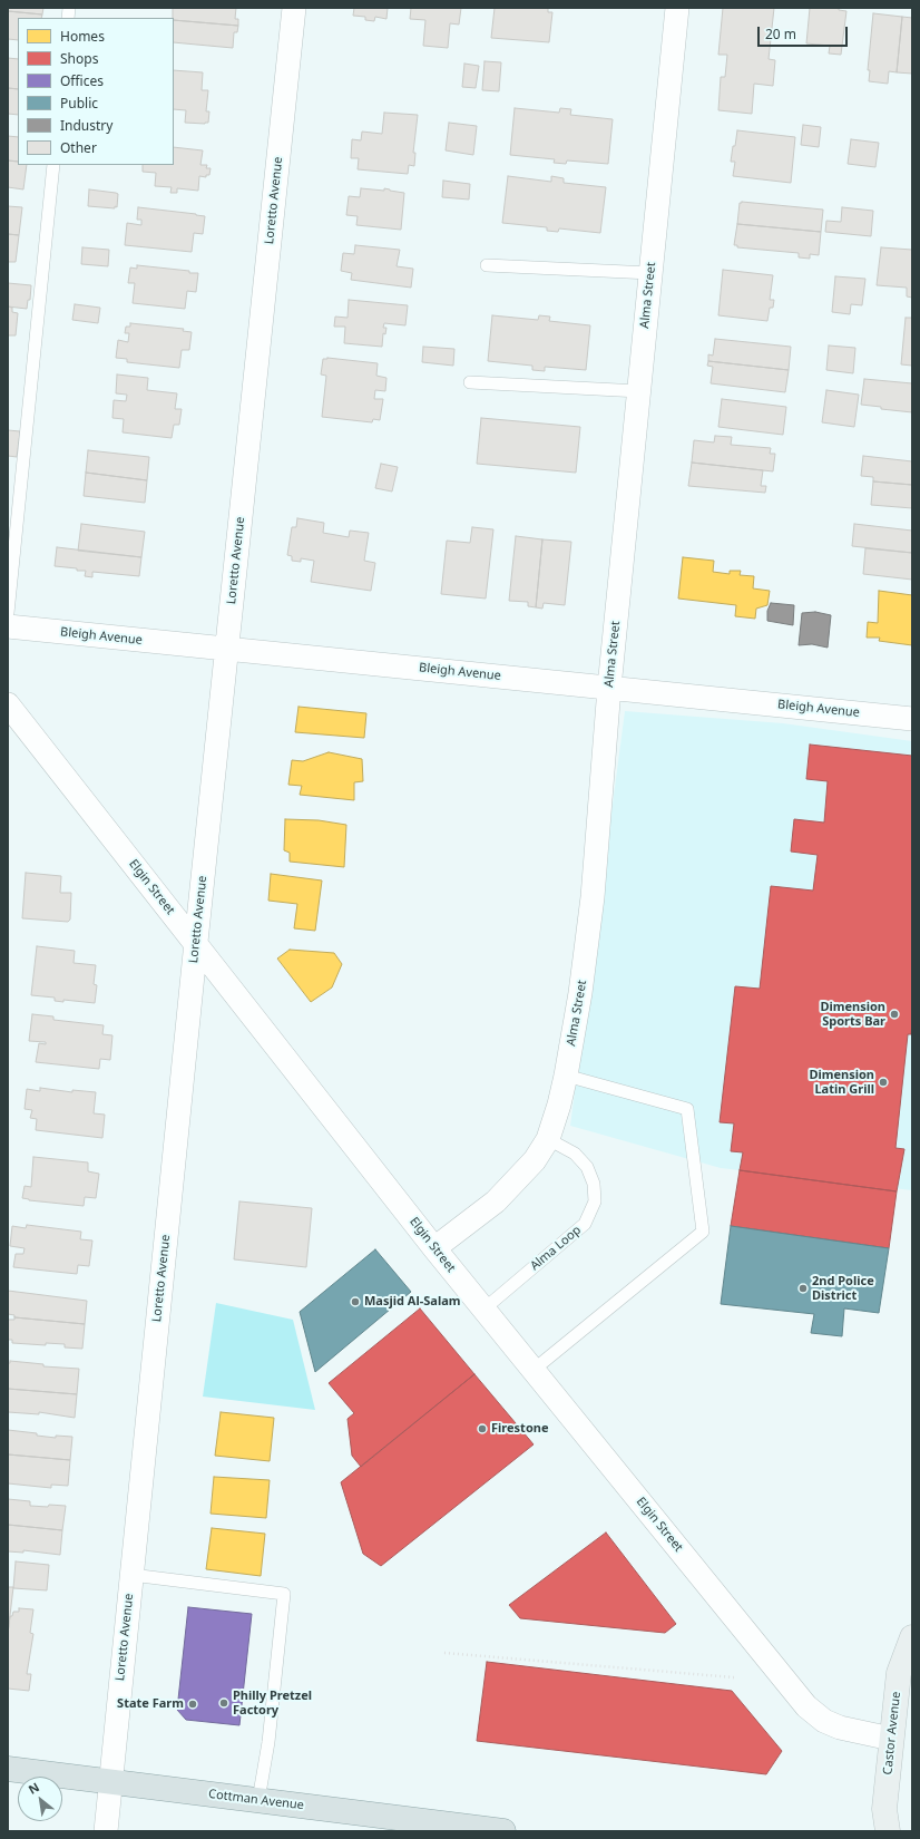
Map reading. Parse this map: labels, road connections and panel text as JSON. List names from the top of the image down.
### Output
{
  "streets": {
    "main road": ["Castor Avenue", "Cottman Avenue"],
    "street": [
      "Loretto Avenue",
      "Alma Street",
      "Bleigh Avenue",
      "Elgin Street"
    ],
    "lane": ["Alma Loop"]
  },
  "crossings": [
    ["Loretto Avenue", "Bleigh Avenue"],
    ["Loretto Avenue", "Elgin Street"],
    ["Loretto Avenue", "Cottman Avenue"],
    ["Alma Street", "Bleigh Avenue"],
    ["Alma Street", "Elgin Street"],
    ["Alma Street", "Alma Loop"],
    ["Elgin Street", "Alma Loop"],
    ["Elgin Street", "Castor Avenue"]
  ],
  "places": [
    "Dimension Sports Bar",
    "Dimension Latin Grill",
    "2nd Police District",
    "Masjid Al-Salam",
    "Firestone",
    "Philly Pretzel Factory",
    "State Farm"
  ],
  "legend": [
    "Homes",
    "Shops",
    "Offices",
    "Public",
    "Industry",
    "Other"
  ],
  "scale_bar": "20 m",
  "north": "top left"
}
